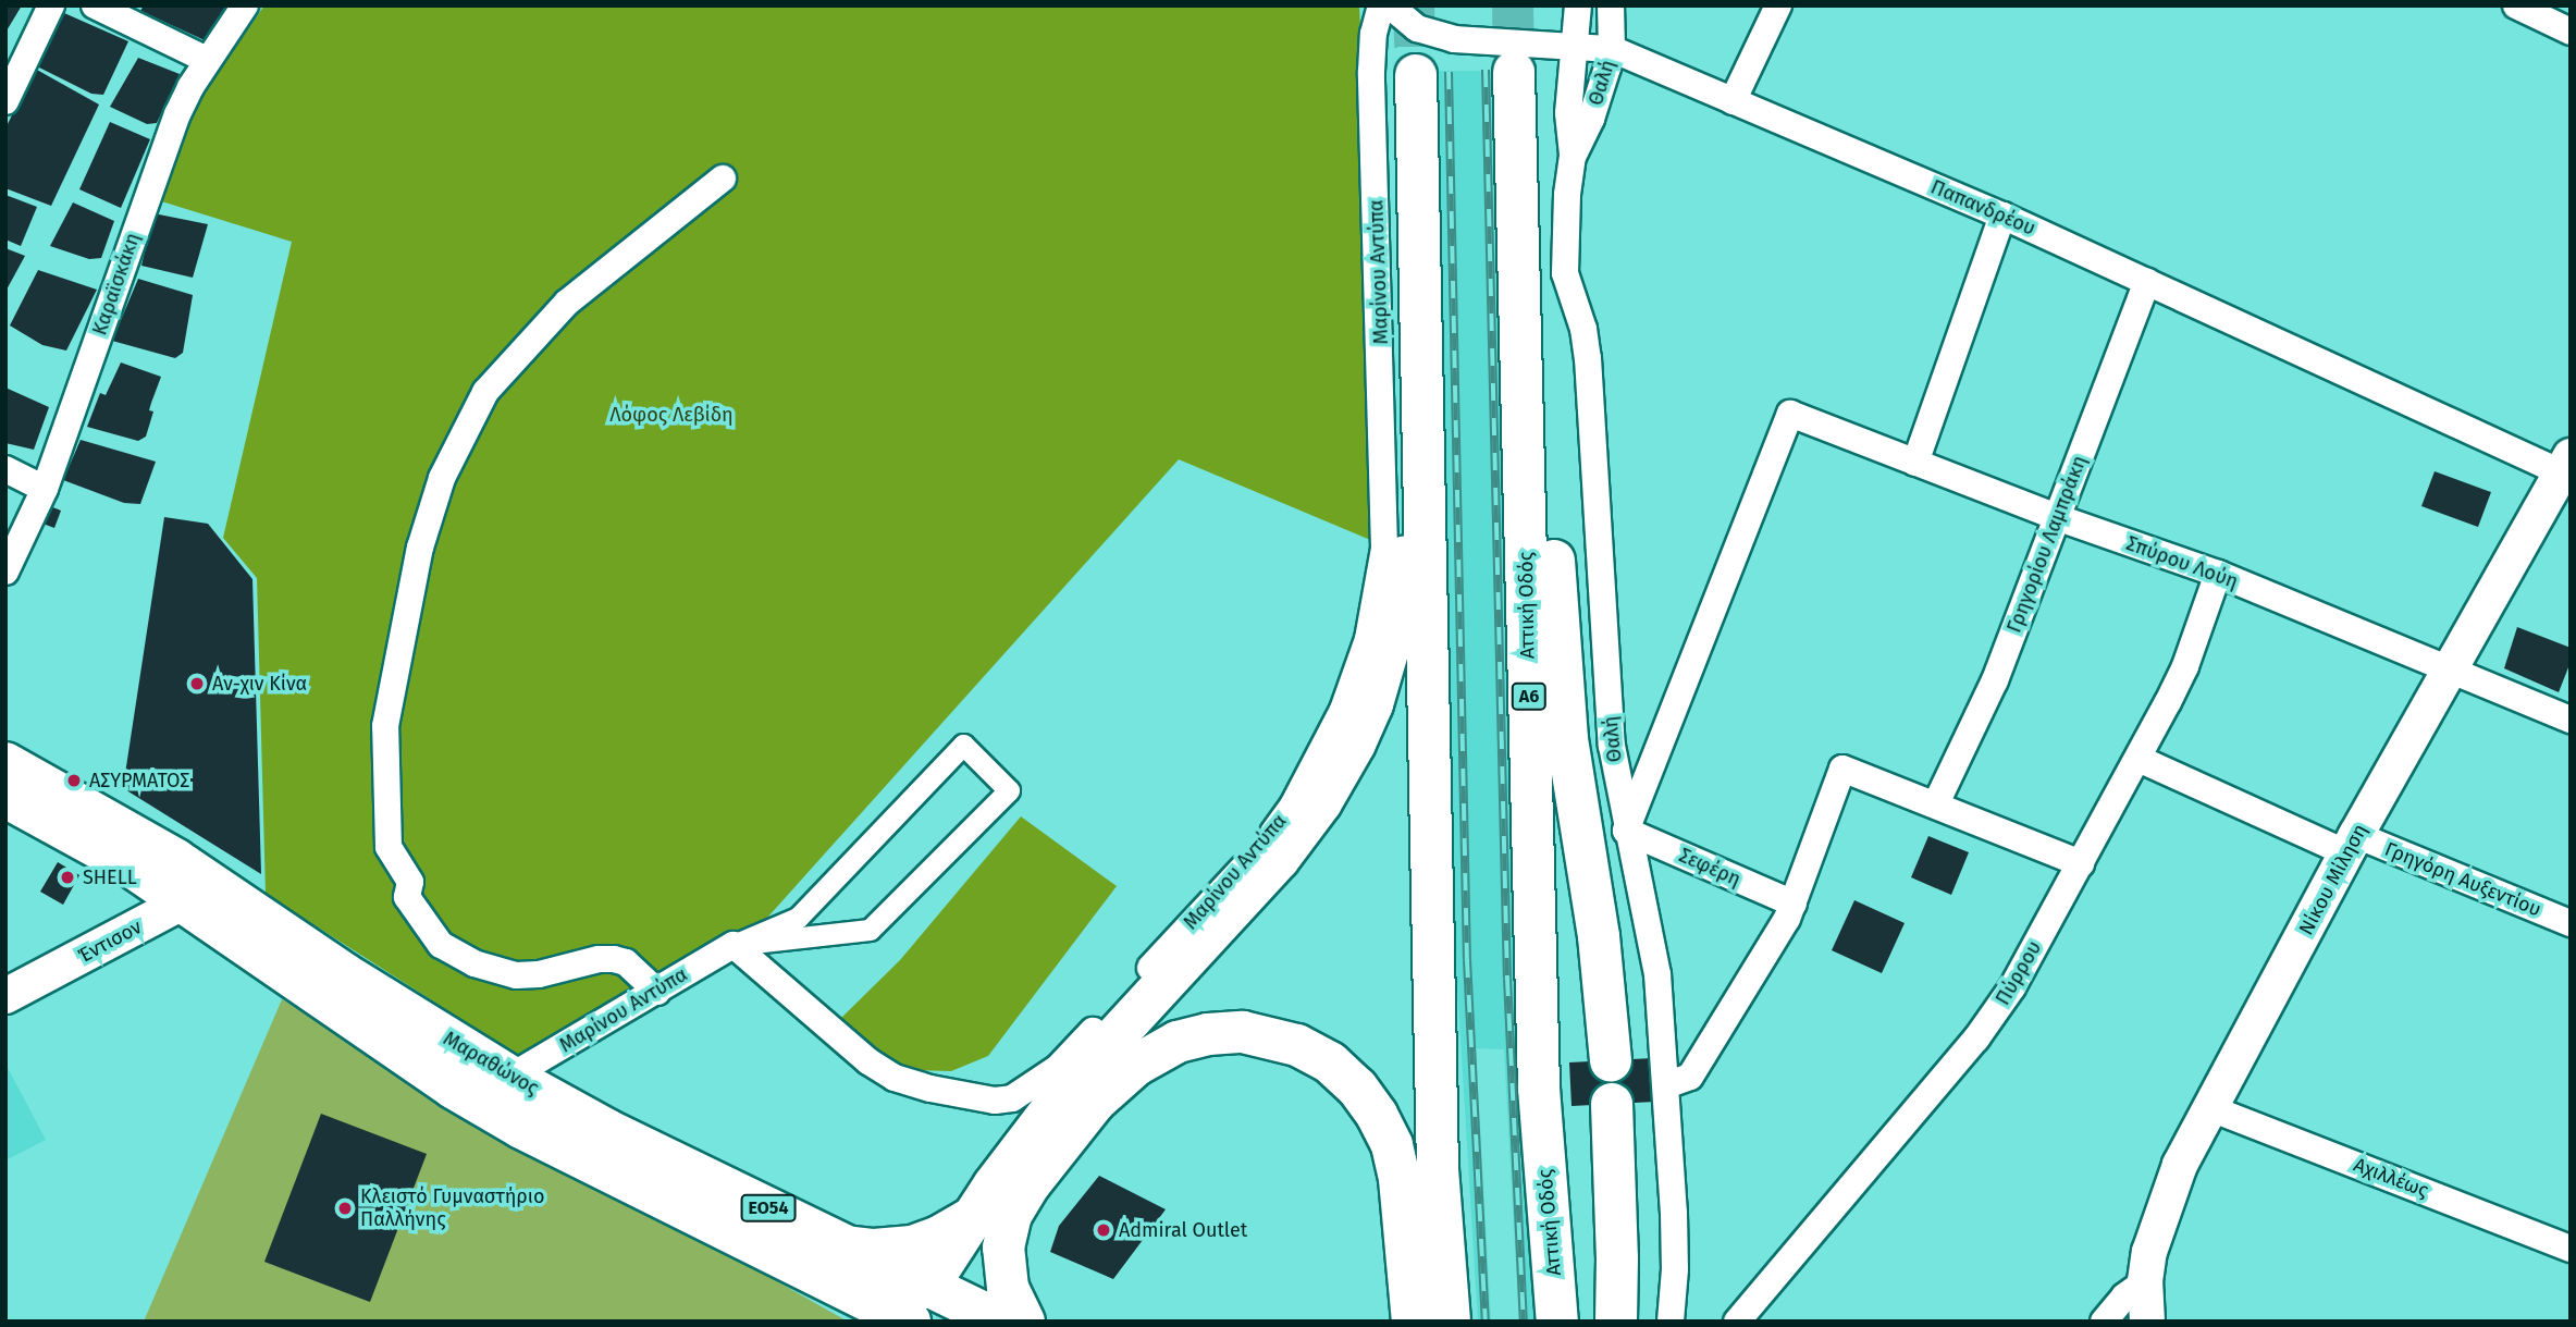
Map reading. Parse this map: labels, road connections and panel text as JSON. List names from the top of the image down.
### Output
{
  "streets": {
    "main road": [
      "Αττική Οδός",
      "Α6",
      "Μαραθώνος",
      "ΕΟ54"
    ],
    "street": [
      "Θαλή",
      "Παπανδρέου",
      "Μαρίνου Αντύπα",
      "Καραϊσκάκη",
      "Γρηγορίου Λαμπράκη",
      "Σπύρου Λούη",
      "Σεφέρη",
      "Νίκου Μίληση",
      "Γρηγόρη Αυξεντίου",
      "Έντισον",
      "Πύρρου",
      "Αχιλλέως"
    ]
  },
  "crossings": [
    ["Θαλή", "Παπανδρέου"],
    ["Θαλή", "Σπύρου Λούη"],
    ["Θαλή", "Σεφέρη"],
    ["Παπανδρέου", "Γρηγορίου Λαμπράκη"],
    ["Παπανδρέου", "Νίκου Μίληση"],
    ["Μαρίνου Αντύπα", "Μαραθώνος"],
    ["Γρηγορίου Λαμπράκη", "Σπύρου Λούη"],
    ["Σπύρου Λούη", "Σεφέρη"],
    ["Σπύρου Λούη", "Νίκου Μίληση"],
    ["Σπύρου Λούη", "Πύρρου"],
    ["Νίκου Μίληση", "Γρηγόρη Αυξεντίου"],
    ["Νίκου Μίληση", "Αχιλλέως"],
    ["Γρηγόρη Αυξεντίου", "Πύρρου"],
    ["Έντισον", "Μαραθώνος"]
  ],
  "parks": ["Λόφος Λεβίδη"],
  "places": [
    "Αν-χιν Κίνα",
    "ΑΣΥΡΜΑΤΟΣ",
    "SHELL",
    "Κλειστό Γυμναστήριο Παλλήνης",
    "Admiral Outlet"
  ]
}
